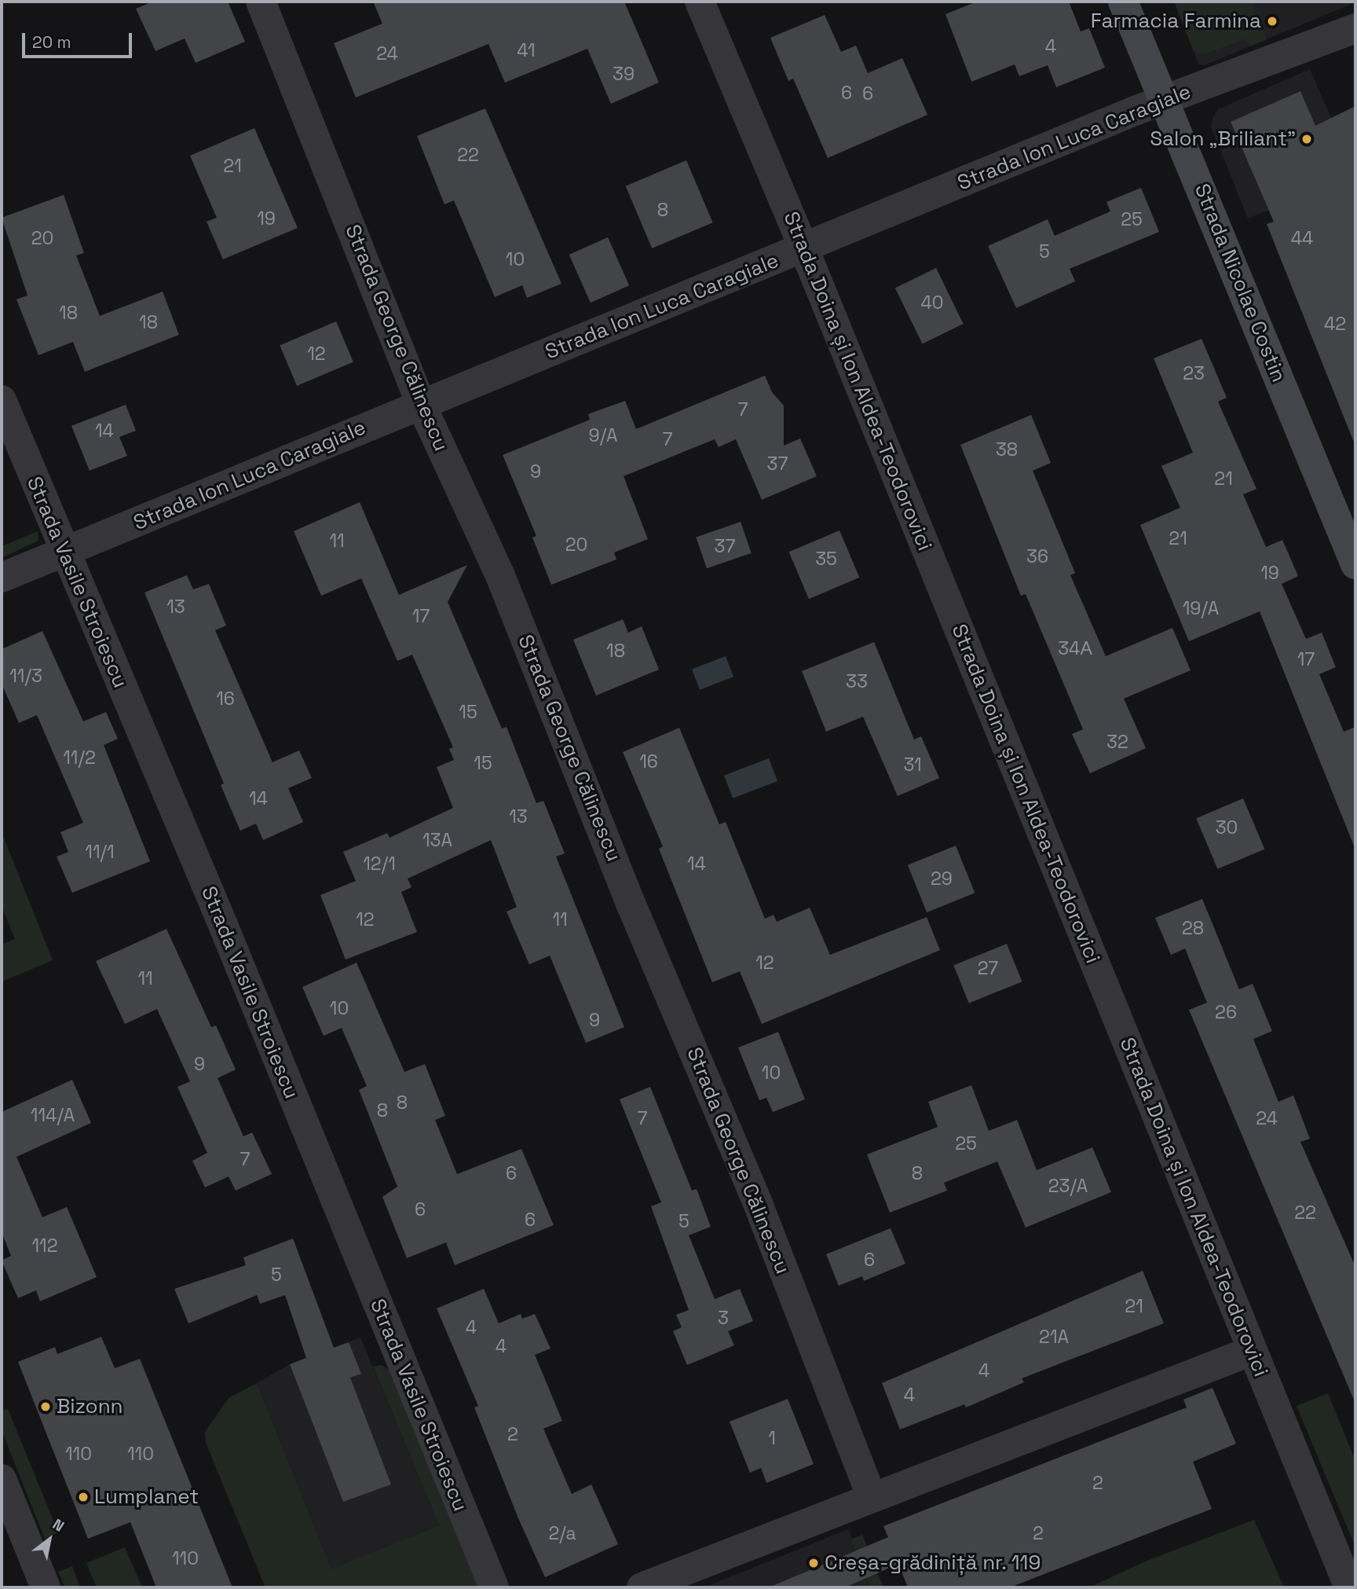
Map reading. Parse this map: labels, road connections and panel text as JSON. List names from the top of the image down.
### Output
{
  "streets": {
    "main road": ["Strada Nicolae Costin"],
    "street": [
      "Strada Ion Luca Caragiale",
      "Strada George Călinescu",
      "Strada Doina și Ion Aldea-Teodorovici",
      "Strada Vasile Stroiescu"
    ]
  },
  "crossings": [
    ["Strada Ion Luca Caragiale", "Strada Nicolae Costin"],
    ["Strada Ion Luca Caragiale", "Strada George Călinescu"],
    ["Strada Ion Luca Caragiale", "Strada Doina și Ion Aldea-Teodorovici"],
    ["Strada Ion Luca Caragiale", "Strada Vasile Stroiescu"]
  ],
  "places": [
    "Farmacia Farmina",
    "Salon „Briliant”",
    "Bizonn",
    "Lumplanet",
    "Creșa-grădiniță nr. 119"
  ],
  "house_numbers": [
    "4",
    "41",
    "24",
    "39",
    "6",
    "6",
    "22",
    "21",
    "8",
    "19",
    "25",
    "20",
    "44",
    "5",
    "10",
    "40",
    "18",
    "18",
    "42",
    "12",
    "23",
    "7",
    "14",
    "9/A",
    "7",
    "38",
    "37",
    "9",
    "21",
    "21",
    "11",
    "20",
    "37",
    "36",
    "35",
    "19",
    "13",
    "19/A",
    "17",
    "34А",
    "18",
    "17",
    "11/3",
    "33",
    "16",
    "15",
    "32",
    "11/2",
    "16",
    "15",
    "31",
    "14",
    "13",
    "30",
    "13A",
    "11/1",
    "12/1",
    "14",
    "29",
    "12",
    "11",
    "28",
    "12",
    "27",
    "11",
    "10",
    "26",
    "9",
    "9",
    "10",
    "8",
    "8",
    "114/A",
    "7",
    "24",
    "25",
    "7",
    "6",
    "8",
    "23/A",
    "6",
    "22",
    "6",
    "5",
    "112",
    "6",
    "5",
    "21",
    "3",
    "4",
    "21A",
    "4",
    "4",
    "4",
    "2",
    "1",
    "110",
    "110",
    "2",
    "2/a",
    "2",
    "110"
  ],
  "scale_bar": "20 m",
  "north": "top right"
}
